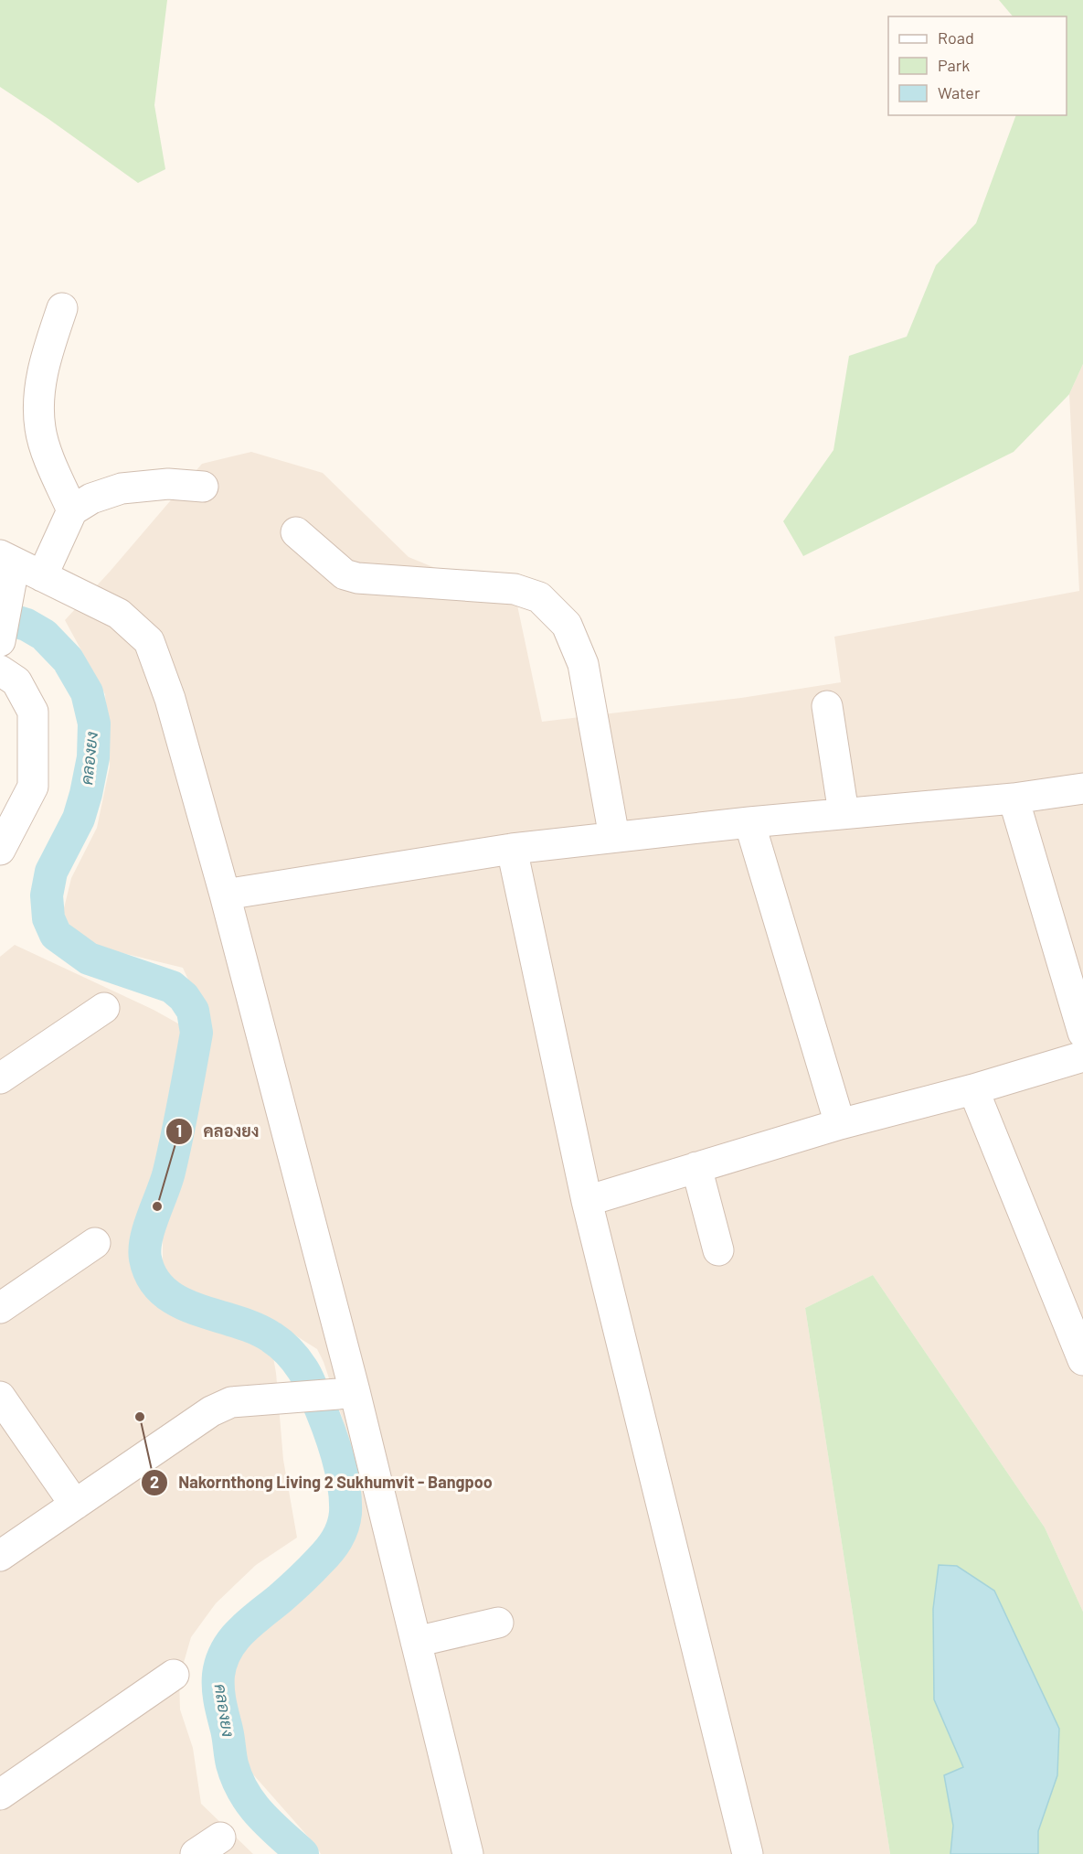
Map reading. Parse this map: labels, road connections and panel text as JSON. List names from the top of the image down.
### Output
{
  "water": ["คลองยง"],
  "places": ["คลองยง", "Nakornthong Living 2 Sukhumvit - Bangpoo"],
  "legend": ["Road", "Park", "Water"]
}
